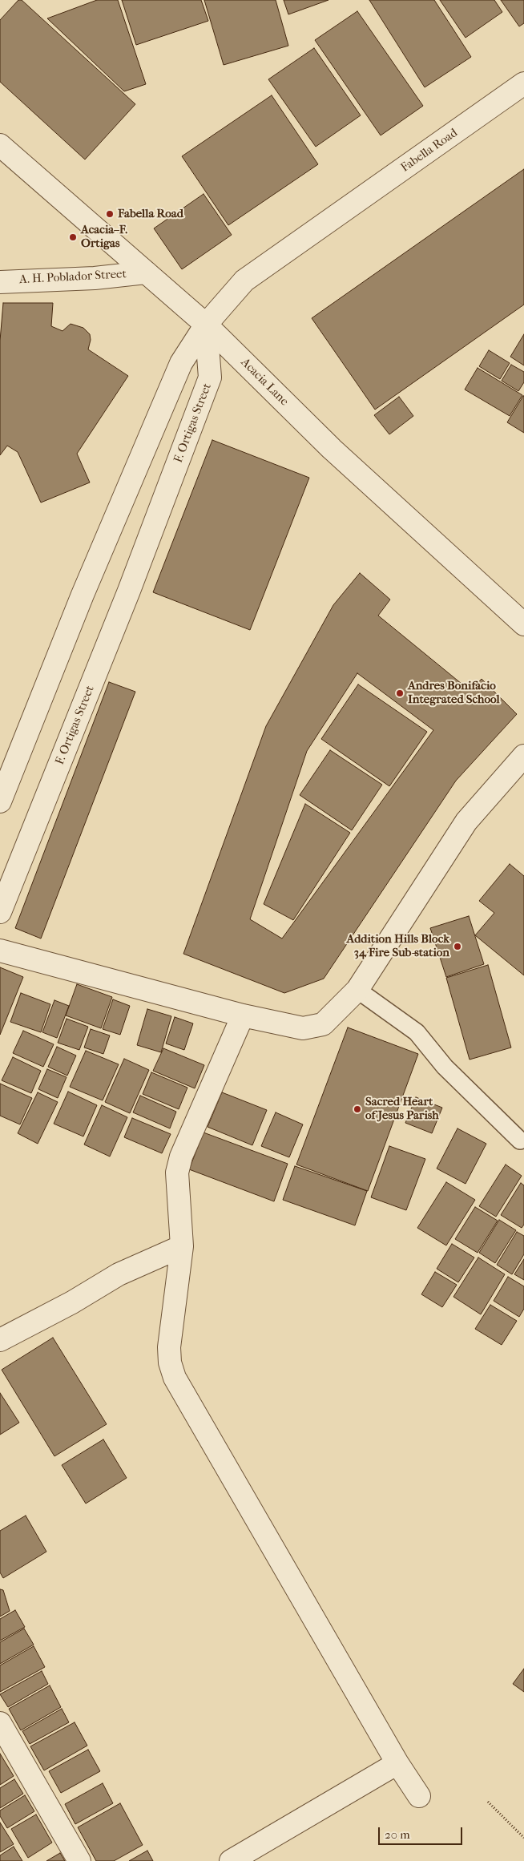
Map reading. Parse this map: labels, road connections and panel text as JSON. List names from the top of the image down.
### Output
{
  "streets": {
    "street": [
      "Fabella Road",
      "A. H. Poblador Street",
      "Acacia Lane",
      "F. Ortigas Street"
    ]
  },
  "crossings": [
    ["Fabella Road", "Acacia Lane"],
    ["Fabella Road", "F. Ortigas Street"],
    ["A. H. Poblador Street", "Acacia Lane"],
    ["Acacia Lane", "F. Ortigas Street"]
  ],
  "places": [
    "Fabella Road",
    "Acacia–F. Ortigas",
    "Andres Bonifacio Integrated School",
    "Addition Hills Block 34 Fire Sub-station",
    "Sacred Heart of Jesus Parish"
  ],
  "scale_bar": "20 m"
}
